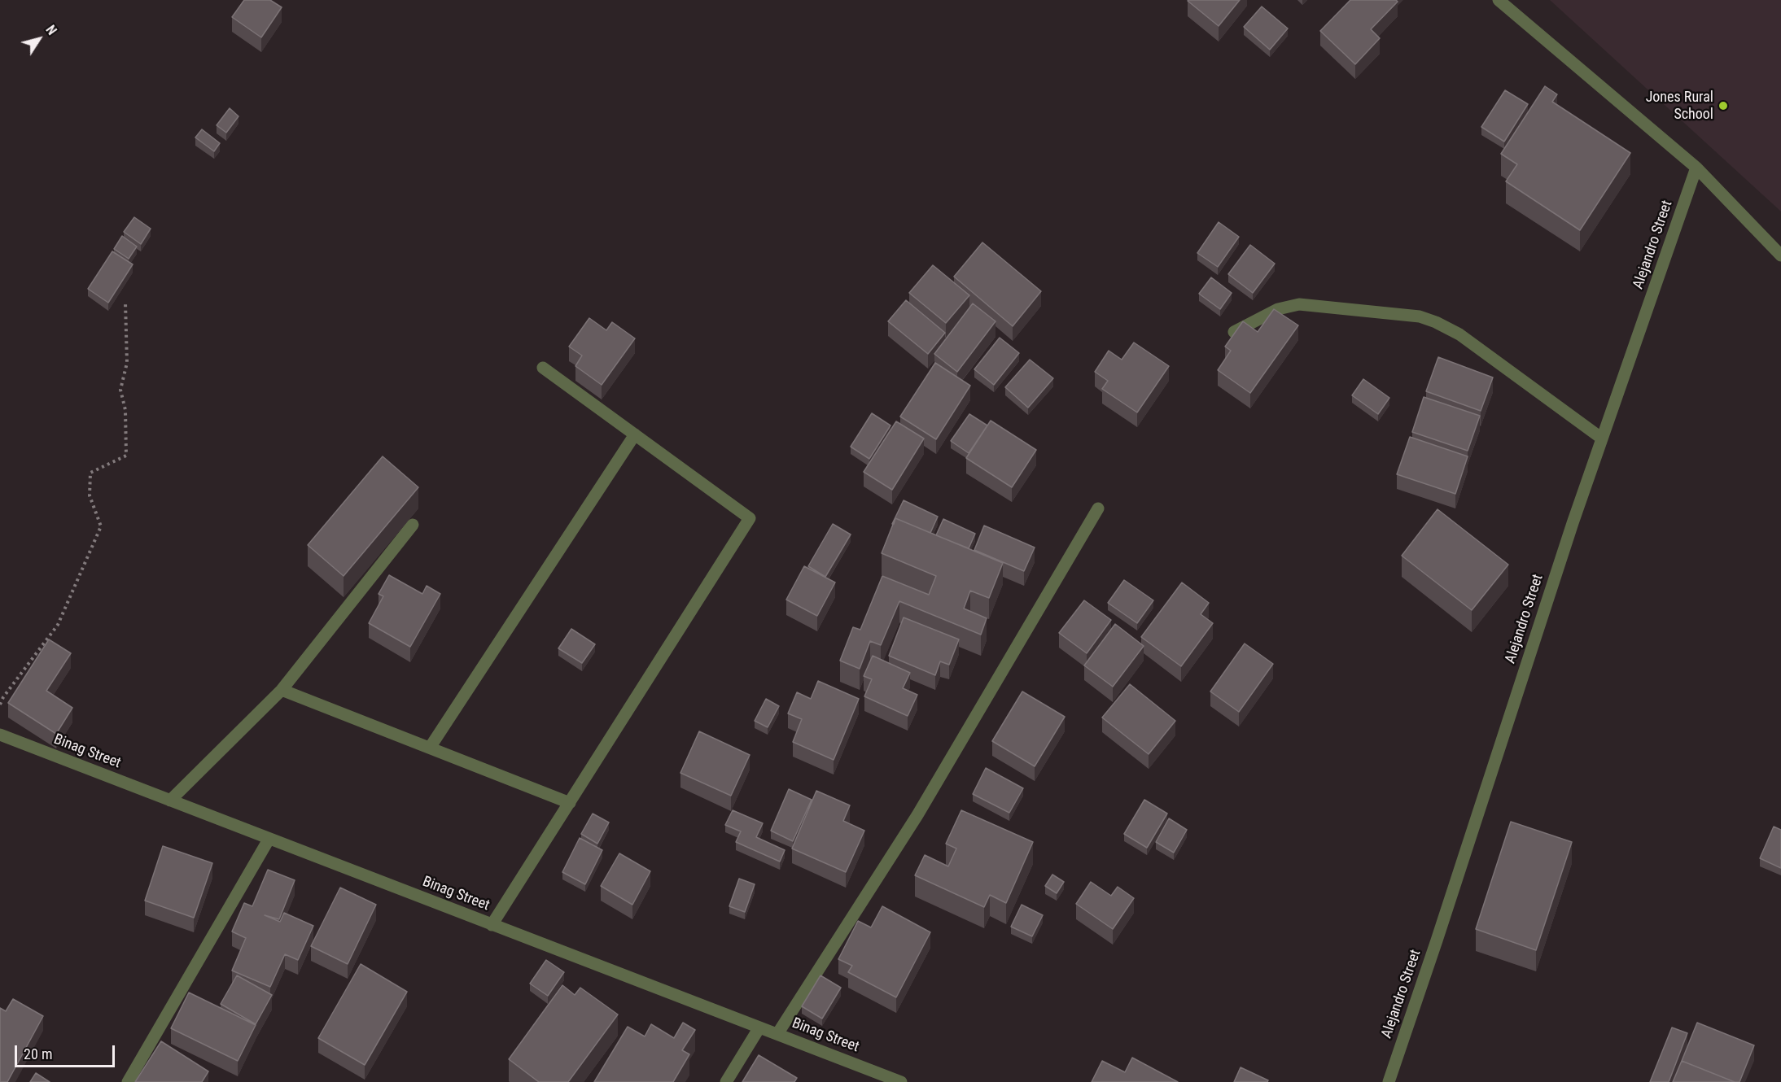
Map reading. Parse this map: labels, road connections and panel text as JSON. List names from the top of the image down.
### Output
{
  "streets": {
    "street": ["Alejandro Street", "Binag Street"]
  },
  "places": ["Jones Rural School"],
  "scale_bar": "20 m",
  "north": "top right"
}
